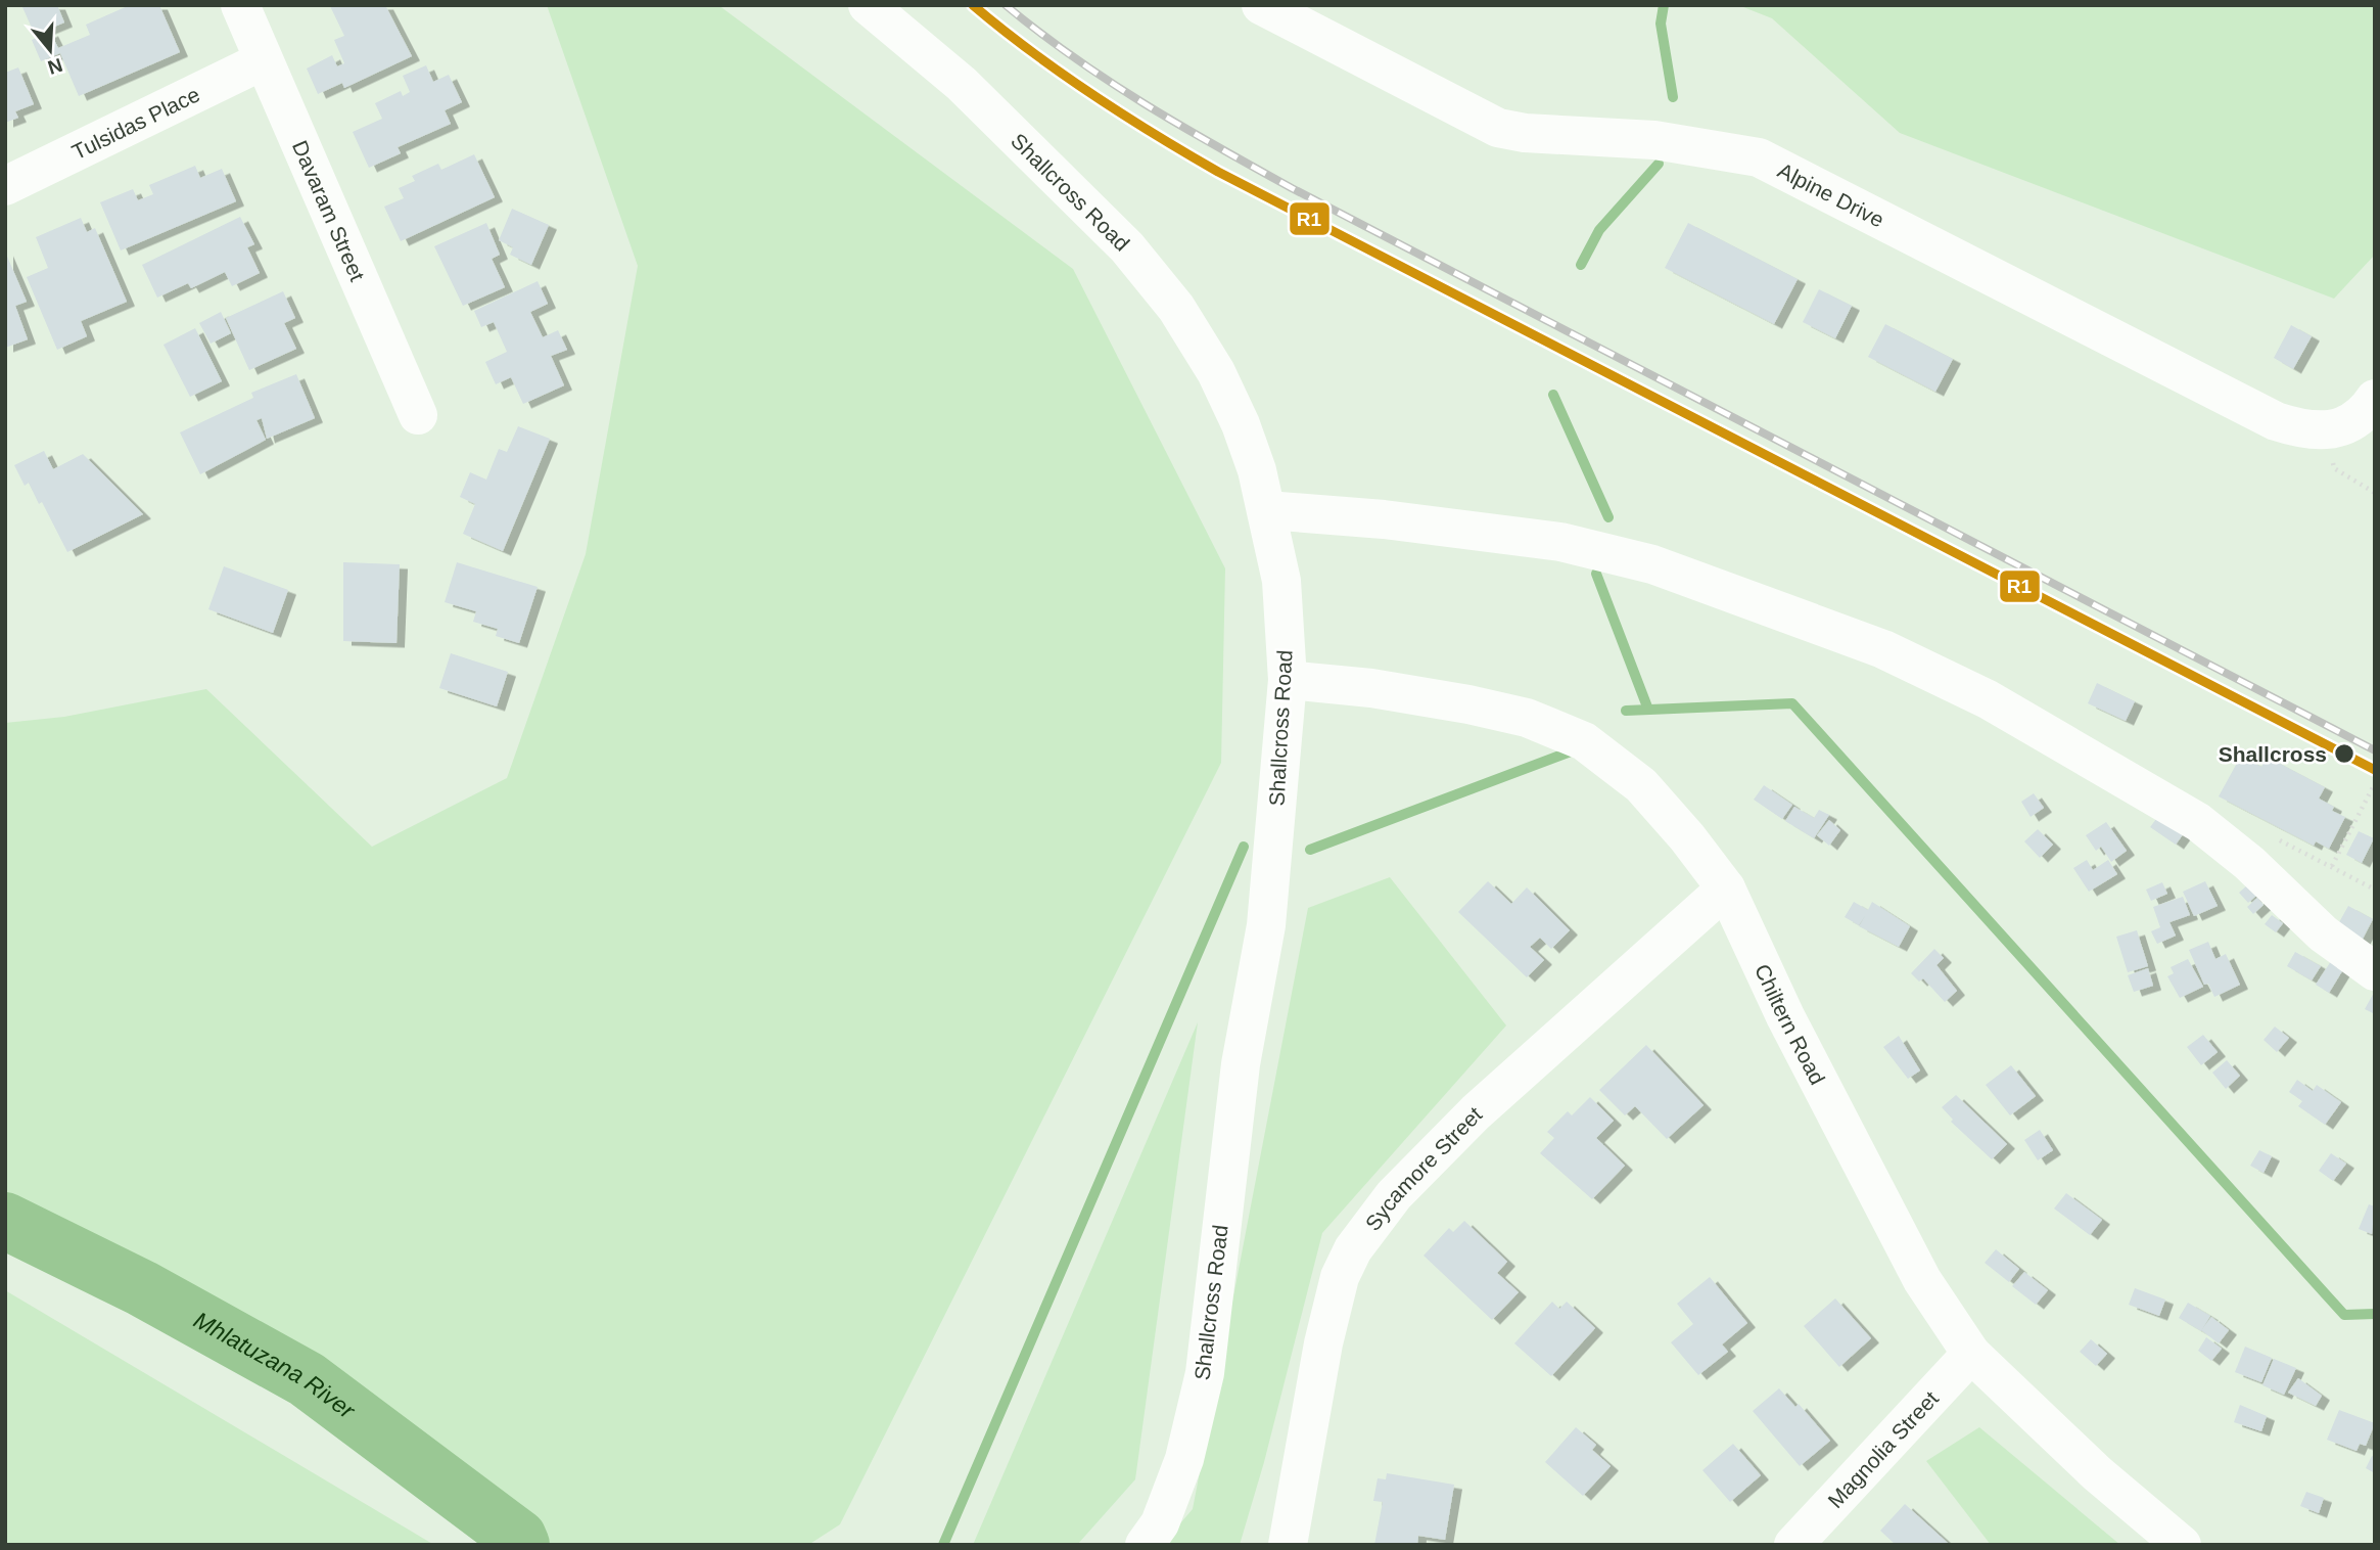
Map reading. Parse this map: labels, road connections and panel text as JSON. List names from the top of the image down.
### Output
{
  "streets": {
    "street": [
      "Tulsidas Place",
      "Shallcross Road",
      "Alpine Drive",
      "Davaram Street",
      "Chiltern Road",
      "Sycamore Street",
      "Magnolia Street"
    ]
  },
  "crossings": [
    ["Tulsidas Place", "Davaram Street"],
    ["Shallcross Road", "Chiltern Road"],
    ["Chiltern Road", "Sycamore Street"],
    ["Chiltern Road", "Magnolia Street"]
  ],
  "water": ["Mhlatuzana River"],
  "places": ["Shallcross"],
  "lines": ["transit line R1"],
  "north": "bottom"
}
